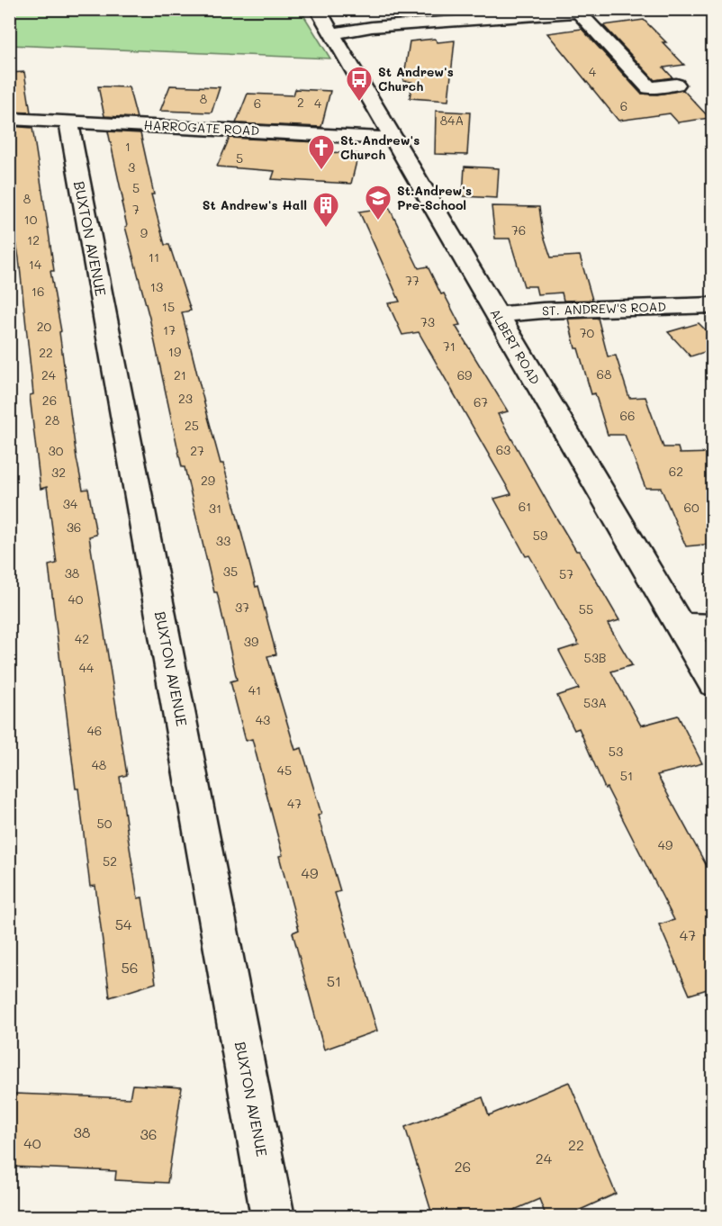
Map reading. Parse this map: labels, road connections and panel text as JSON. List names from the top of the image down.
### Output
{
  "streets": {
    "street": [
      "HARROGATE ROAD",
      "BUXTON AVENUE",
      "ST. ANDREW'S ROAD",
      "ALBERT ROAD"
    ]
  },
  "crossings": [
    ["HARROGATE ROAD", "BUXTON AVENUE"],
    ["HARROGATE ROAD", "ALBERT ROAD"],
    ["ST. ANDREW'S ROAD", "ALBERT ROAD"]
  ],
  "places": {
    "bus stop": ["St Andrew's Church"],
    "church": ["St. Andrew's Church"],
    "school or university": ["St.Andrew's Pre-School"],
    "building": ["St Andrew's Hall"]
  },
  "house_numbers": [
    "4",
    "8",
    "2",
    "6",
    "4",
    "6",
    "84A",
    "1",
    "5",
    "3",
    "5",
    "8",
    "7",
    "10",
    "76",
    "9",
    "12",
    "11",
    "14",
    "77",
    "13",
    "16",
    "15",
    "73",
    "20",
    "17",
    "70",
    "71",
    "19",
    "22",
    "68",
    "24",
    "21",
    "69",
    "23",
    "26",
    "67",
    "66",
    "28",
    "25",
    "63",
    "30",
    "27",
    "62",
    "32",
    "29",
    "34",
    "61",
    "60",
    "31",
    "36",
    "59",
    "33",
    "35",
    "38",
    "57",
    "40",
    "37",
    "55",
    "42",
    "39",
    "53B",
    "44",
    "41",
    "53A",
    "43",
    "46",
    "53",
    "48",
    "45",
    "51",
    "47",
    "50",
    "49",
    "52",
    "49",
    "54",
    "47",
    "56",
    "51",
    "38",
    "36",
    "40",
    "22",
    "24",
    "26"
  ]
}
